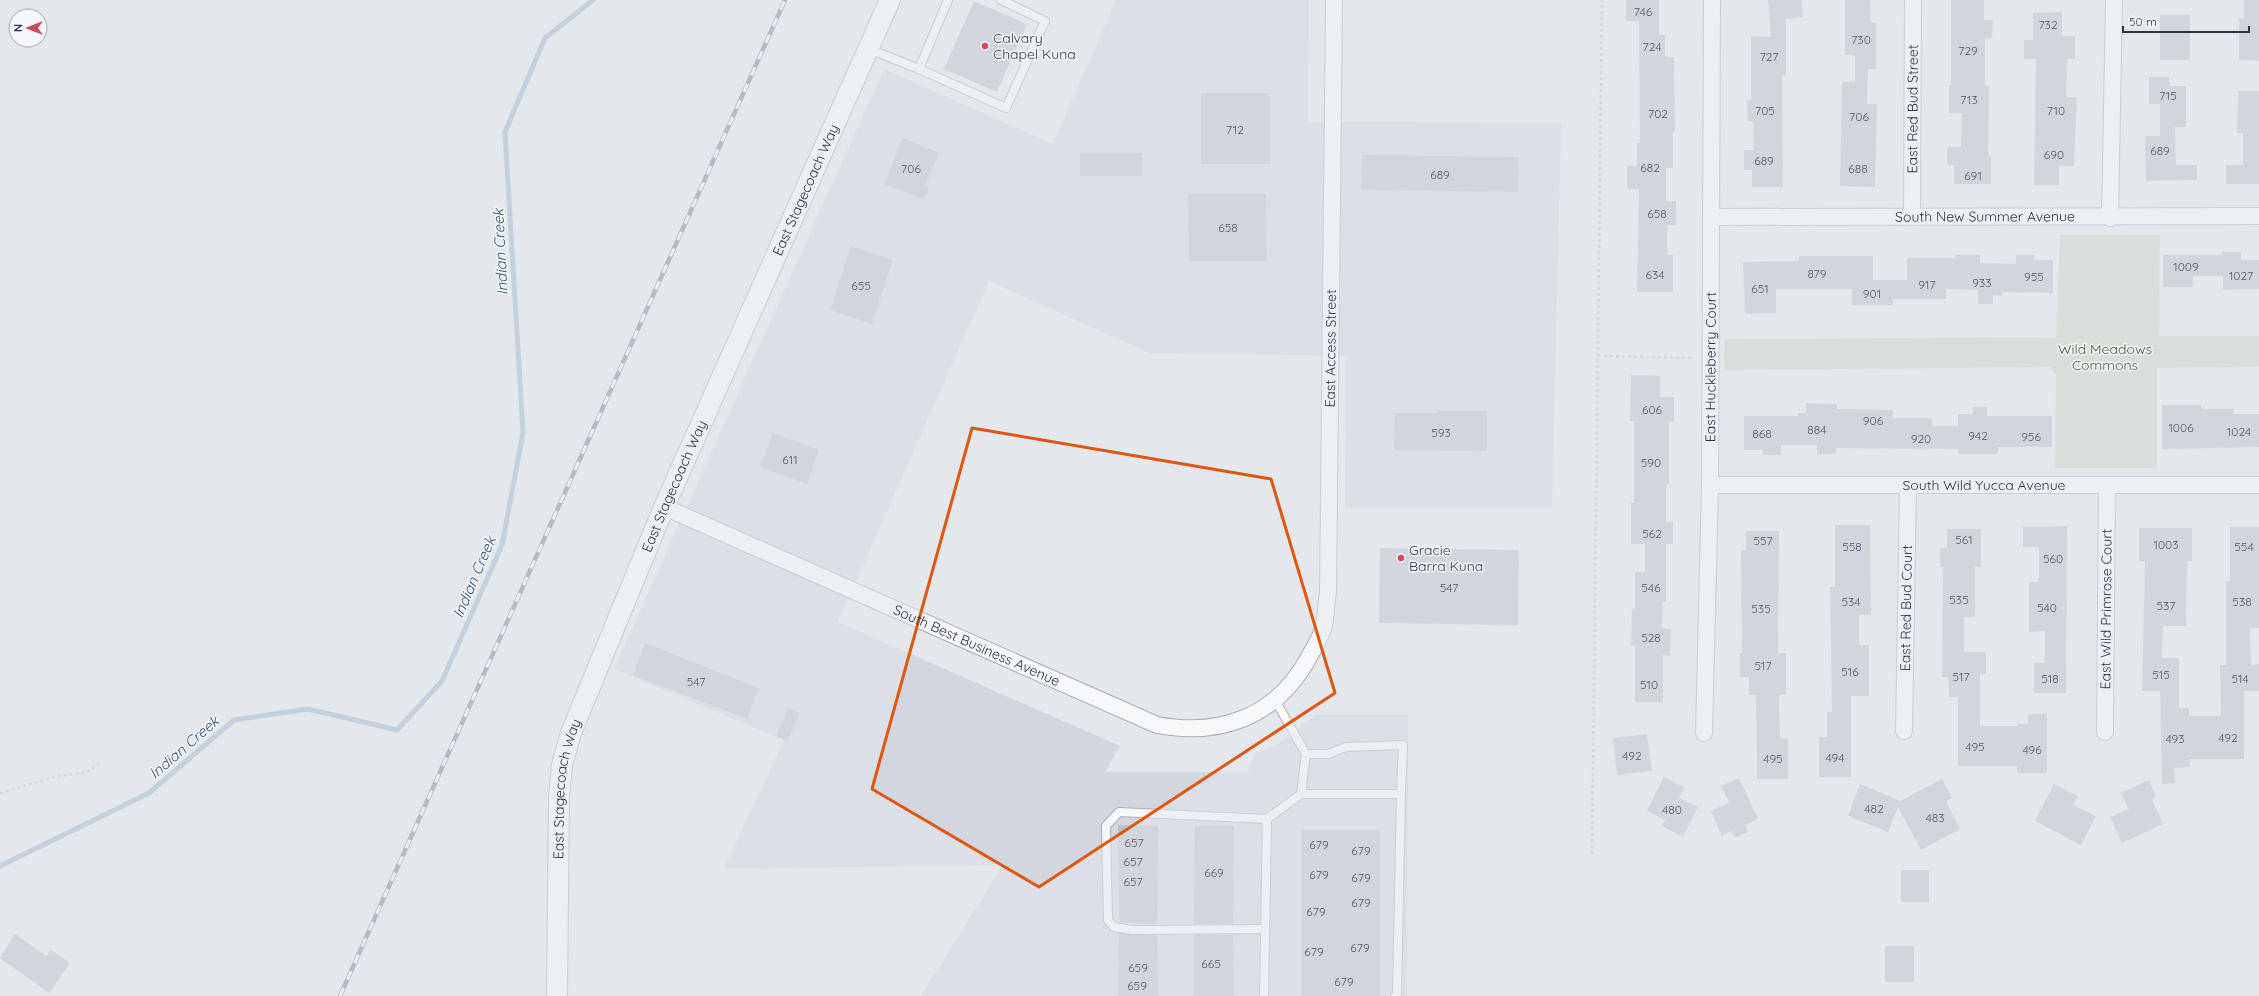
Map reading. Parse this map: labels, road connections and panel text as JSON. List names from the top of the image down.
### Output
{
  "streets": {
    "street": [
      "East Red Bud Street",
      "East Stagecoach Way",
      "South New Summer Avenue",
      "East Access Street",
      "East Huckleberry Court",
      "South Wild Yucca Avenue",
      "East Red Bud Court",
      "East Wild Primrose Court",
      "South Best Business Avenue"
    ]
  },
  "crossings": [
    ["East Red Bud Street", "South New Summer Avenue"],
    ["East Stagecoach Way", "South Best Business Avenue"],
    ["South New Summer Avenue", "East Huckleberry Court"],
    ["East Access Street", "South Best Business Avenue"],
    ["East Huckleberry Court", "South Wild Yucca Avenue"],
    ["South Wild Yucca Avenue", "East Red Bud Court"],
    ["South Wild Yucca Avenue", "East Wild Primrose Court"]
  ],
  "water": ["Indian Creek"],
  "parks": ["Wild Meadows Commons"],
  "places": ["Calvary Chapel Kuna", "Gracie Barra Kuna"],
  "house_numbers": [
    "746",
    "732",
    "730",
    "724",
    "729",
    "727",
    "715",
    "713",
    "705",
    "710",
    "702",
    "706",
    "712",
    "689",
    "690",
    "689",
    "682",
    "706",
    "688",
    "689",
    "691",
    "658",
    "658",
    "1009",
    "879",
    "634",
    "1027",
    "955",
    "933",
    "917",
    "655",
    "651",
    "901",
    "606",
    "906",
    "1006",
    "884",
    "1024",
    "593",
    "868",
    "942",
    "956",
    "920",
    "611",
    "590",
    "562",
    "561",
    "557",
    "1003",
    "558",
    "554",
    "560",
    "547",
    "546",
    "535",
    "534",
    "538",
    "537",
    "540",
    "535",
    "528",
    "517",
    "516",
    "515",
    "517",
    "518",
    "514",
    "547",
    "510",
    "492",
    "493",
    "495",
    "496",
    "492",
    "494",
    "495",
    "482",
    "480",
    "483",
    "657",
    "679",
    "679",
    "657",
    "669",
    "679",
    "679",
    "657",
    "679",
    "679",
    "679",
    "679",
    "665",
    "659",
    "679",
    "659"
  ],
  "scale_bar": "50 m",
  "north": "left"
}
